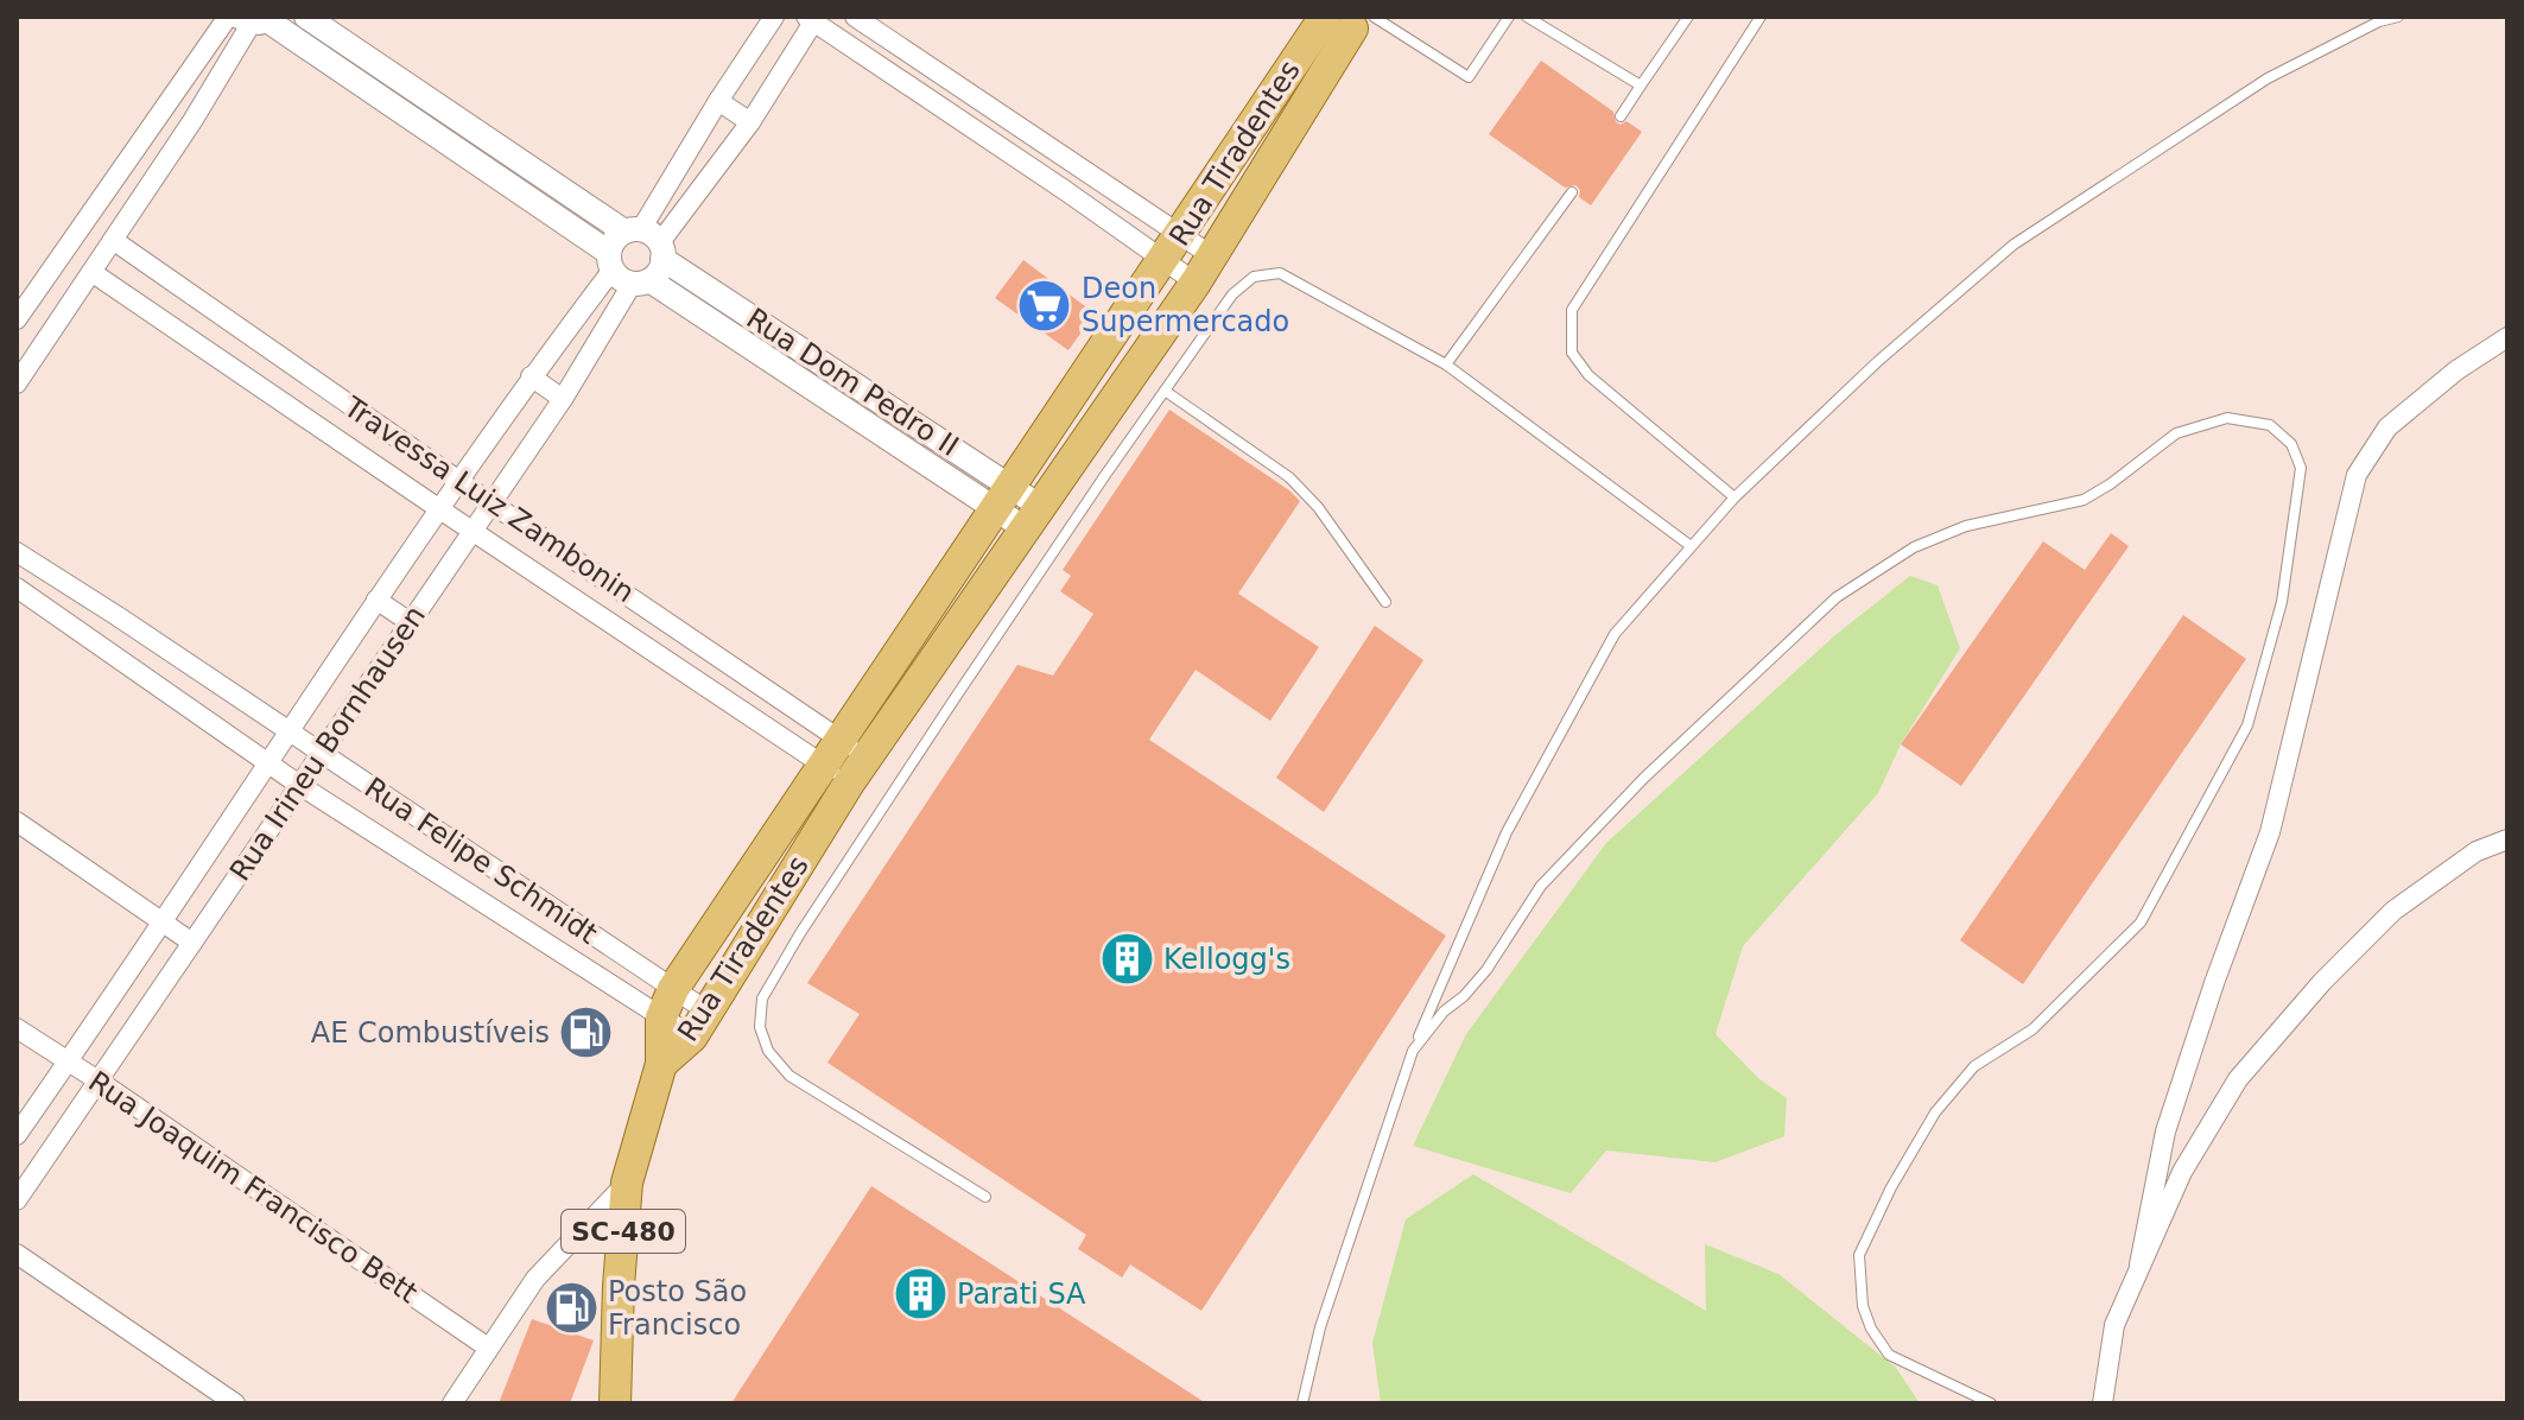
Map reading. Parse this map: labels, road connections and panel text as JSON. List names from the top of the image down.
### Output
{
  "streets": {
    "main road": ["Rua Tiradentes", "SC-480"],
    "street": [
      "Rua Dom Pedro II",
      "Travessa Luiz Zambonin",
      "Rua Irineu Bornhausen",
      "Rua Felipe Schmidt",
      "Rua Joaquim Francisco Bett"
    ]
  },
  "crossings": [
    ["Rua Tiradentes", "Rua Dom Pedro II"],
    ["Rua Tiradentes", "Travessa Luiz Zambonin"],
    ["Rua Tiradentes", "Rua Felipe Schmidt"],
    ["Rua Tiradentes", "SC-480"],
    ["Rua Dom Pedro II", "Rua Irineu Bornhausen"],
    ["Travessa Luiz Zambonin", "Rua Irineu Bornhausen"],
    ["Rua Irineu Bornhausen", "Rua Felipe Schmidt"],
    ["Rua Irineu Bornhausen", "Rua Joaquim Francisco Bett"]
  ],
  "places": {
    "supermarket": ["Deon Supermercado"],
    "building": ["Kellogg's", "Parati SA"],
    "fuel station": ["AE Combustíveis", "Posto São Francisco"]
  }
}
